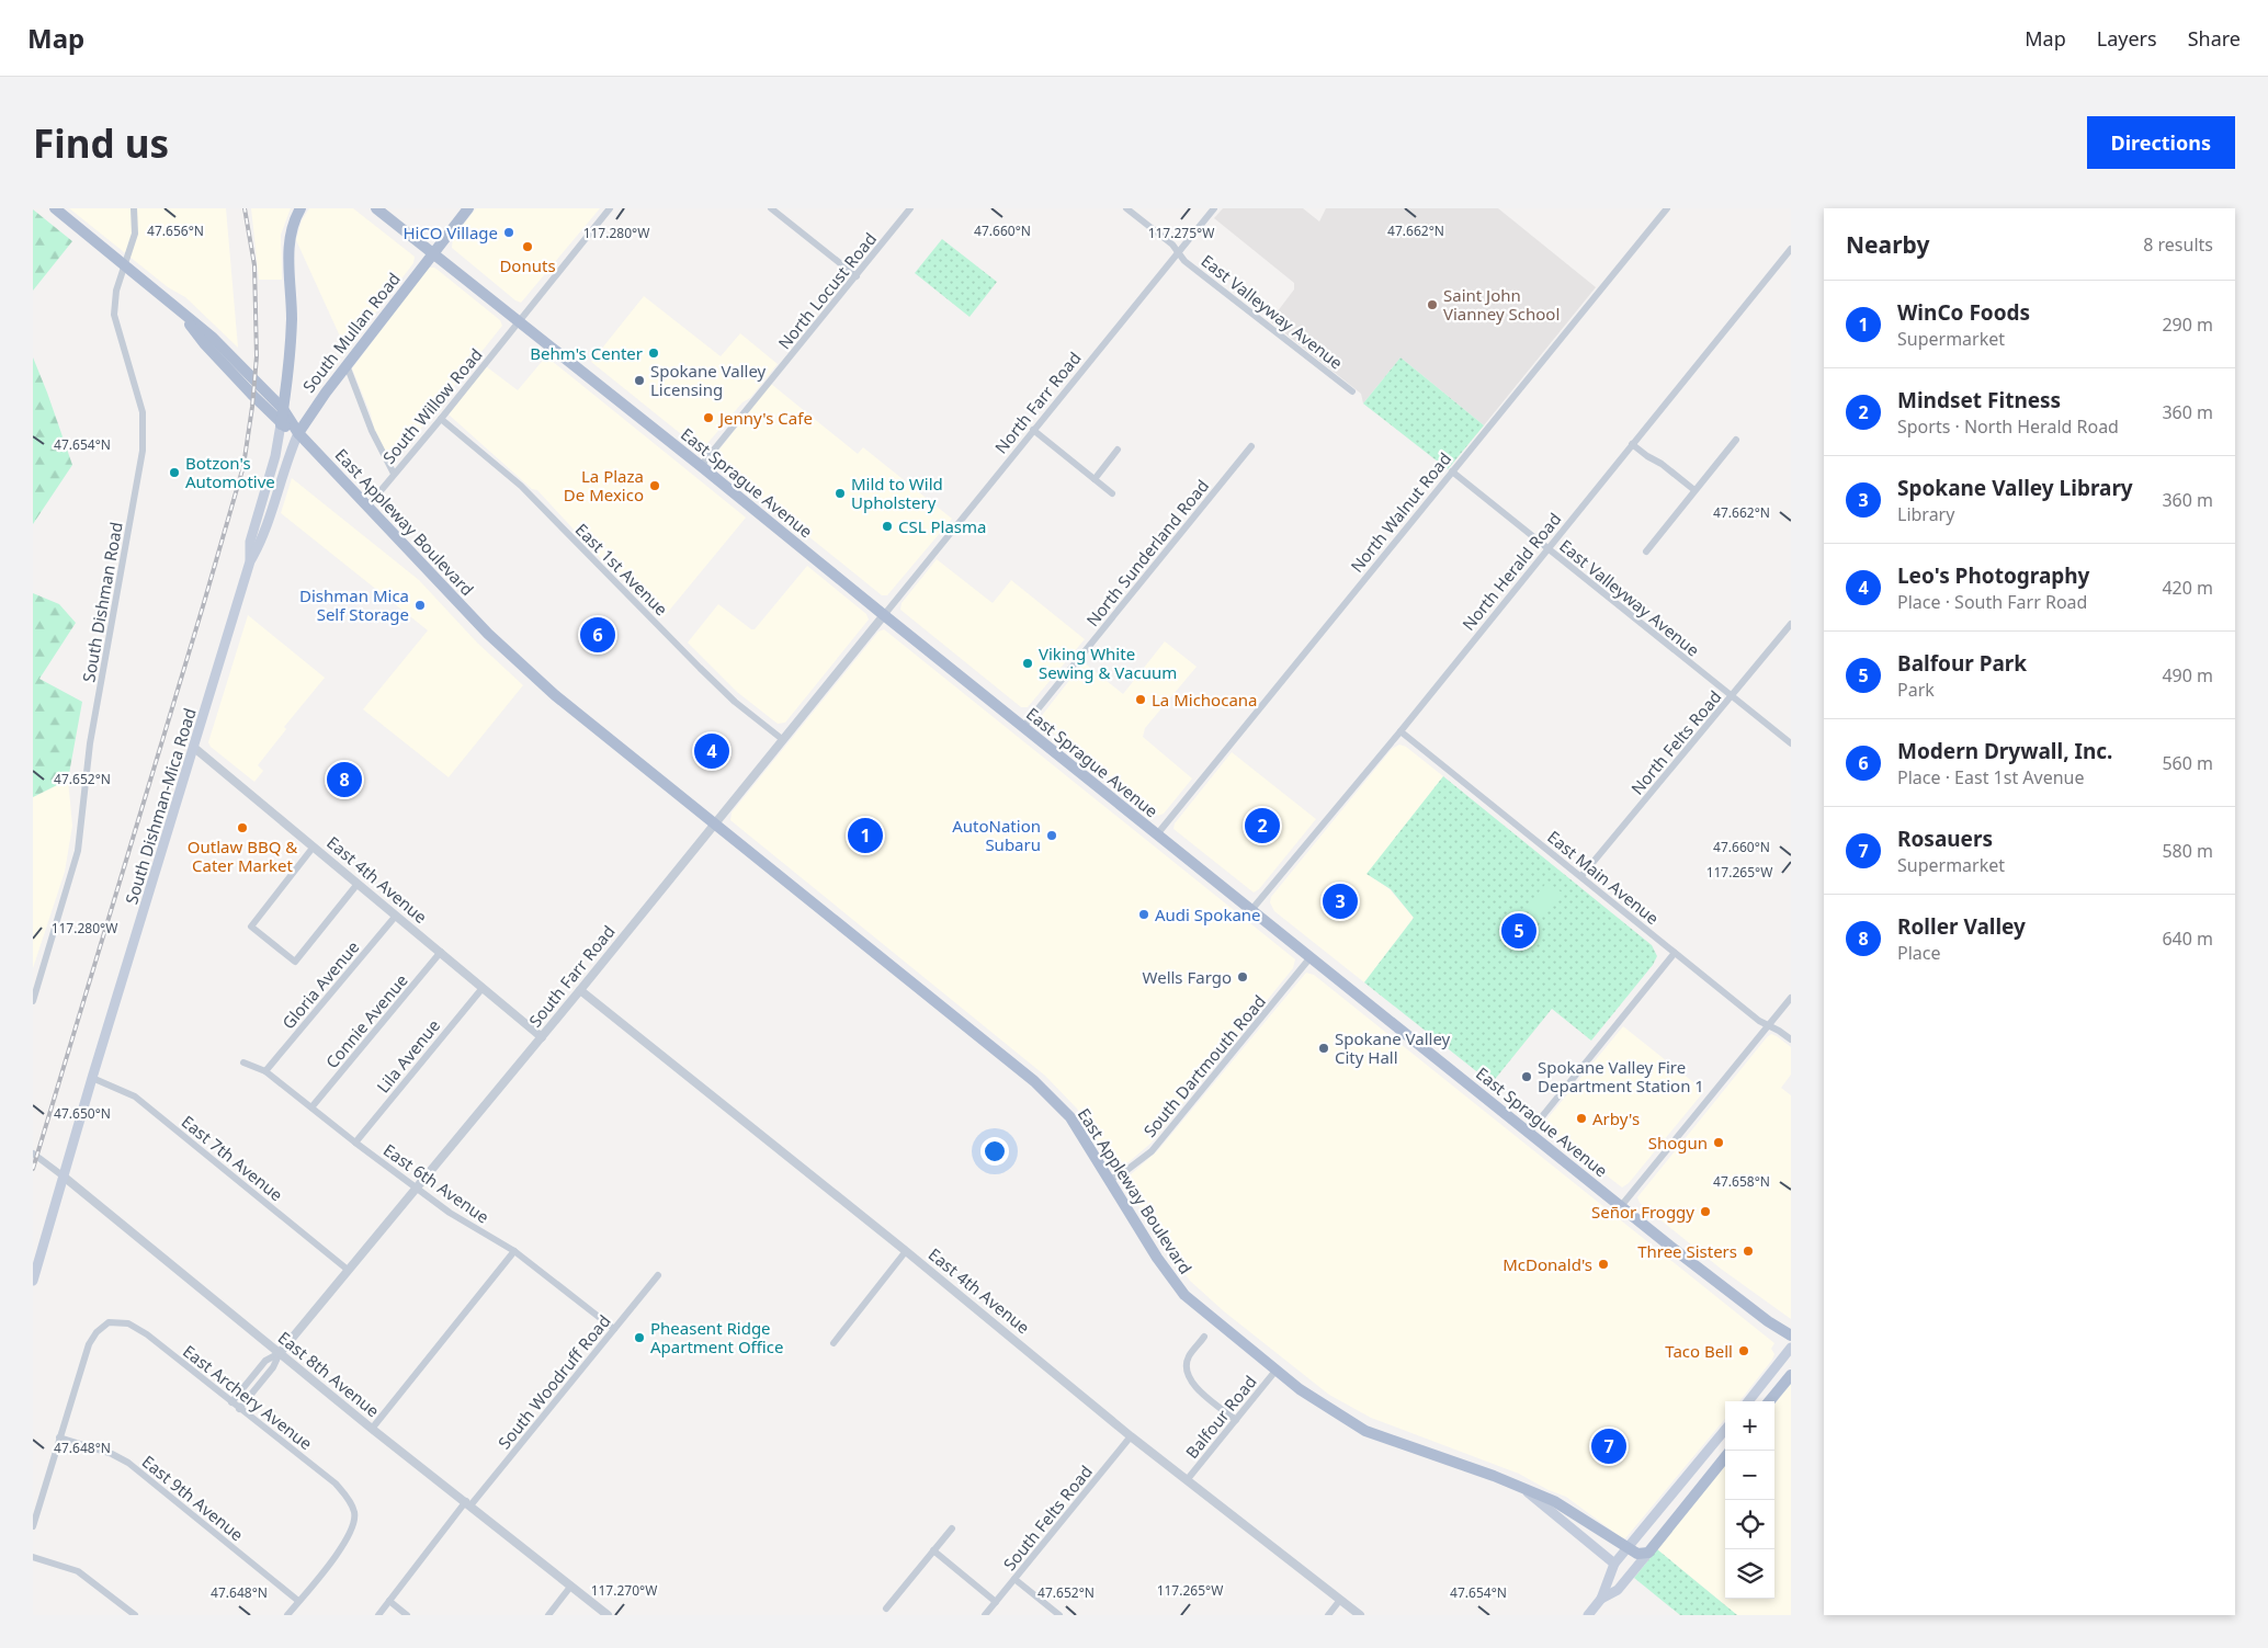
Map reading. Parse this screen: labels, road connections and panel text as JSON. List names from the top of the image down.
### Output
{
  "streets": {
    "main road": [
      "South Mullan Road",
      "East Sprague Avenue",
      "East Appleway Boulevard",
      "South Dishman-Mica Road"
    ],
    "street": [
      "North Locust Road",
      "East Valleyway Avenue",
      "North Farr Road",
      "South Willow Road",
      "North Walnut Road",
      "North Sunderland Road",
      "East 1st Avenue",
      "North Herald Road",
      "South Dishman Road",
      "North Felts Road",
      "East Main Avenue",
      "East 4th Avenue",
      "South Farr Road",
      "Gloria Avenue",
      "Connie Avenue",
      "Lila Avenue",
      "South Dartmouth Road",
      "East 7th Avenue",
      "East 6th Avenue",
      "East 8th Avenue",
      "South Woodruff Road",
      "East Archery Avenue",
      "Balfour Road",
      "East 9th Avenue",
      "South Felts Road"
    ]
  },
  "crossings": [
    ["North Locust Road", "East Sprague Avenue"],
    ["East Valleyway Avenue", "North Farr Road"],
    ["East Valleyway Avenue", "North Walnut Road"],
    ["East Valleyway Avenue", "North Herald Road"],
    ["East Valleyway Avenue", "North Felts Road"],
    ["South Mullan Road", "East Sprague Avenue"],
    ["South Mullan Road", "East Appleway Boulevard"],
    ["South Mullan Road", "South Dishman-Mica Road"],
    ["North Farr Road", "East Sprague Avenue"],
    ["North Farr Road", "South Farr Road"],
    ["South Willow Road", "East Sprague Avenue"],
    ["South Willow Road", "East Appleway Boulevard"],
    ["South Willow Road", "East 1st Avenue"],
    ["East Sprague Avenue", "North Walnut Road"],
    ["East Sprague Avenue", "North Sunderland Road"],
    ["East Sprague Avenue", "North Herald Road"],
    ["East Sprague Avenue", "South Farr Road"],
    ["East Sprague Avenue", "South Dartmouth Road"],
    ["East Appleway Boulevard", "South Dishman Road"],
    ["East Appleway Boulevard", "South Dishman-Mica Road"],
    ["East Appleway Boulevard", "South Farr Road"],
    ["East Appleway Boulevard", "South Dartmouth Road"],
    ["East Appleway Boulevard", "Balfour Road"],
    ["East 1st Avenue", "South Farr Road"],
    ["North Herald Road", "East Main Avenue"],
    ["North Felts Road", "East Main Avenue"],
    ["South Dishman-Mica Road", "East 4th Avenue"],
    ["South Dishman-Mica Road", "East 7th Avenue"],
    ["South Dishman-Mica Road", "East 8th Avenue"],
    ["East 4th Avenue", "South Farr Road"],
    ["East 4th Avenue", "Gloria Avenue"],
    ["East 4th Avenue", "Connie Avenue"],
    ["East 4th Avenue", "Lila Avenue"],
    ["East 4th Avenue", "Balfour Road"],
    ["East 4th Avenue", "South Felts Road"],
    ["South Farr Road", "East 7th Avenue"],
    ["South Farr Road", "East 6th Avenue"],
    ["South Farr Road", "East 8th Avenue"],
    ["South Farr Road", "East Archery Avenue"],
    ["Gloria Avenue", "East 6th Avenue"],
    ["Connie Avenue", "East 6th Avenue"],
    ["Lila Avenue", "East 6th Avenue"],
    ["East 6th Avenue", "South Woodruff Road"],
    ["East 8th Avenue", "South Woodruff Road"],
    ["East Archery Avenue", "East 9th Avenue"]
  ],
  "places": [
    "HiCO Village",
    "Donuts",
    "Saint John Vianney School",
    "Behm's Center",
    "Spokane Valley Licensing",
    "Jenny's Cafe",
    "Botzon's Automotive",
    "La Plaza De Mexico",
    "Mild to Wild Upholstery",
    "CSL Plasma",
    "Dishman Mica Self Storage",
    "Viking White Sewing & Vacuum",
    "La Michocana",
    "Outlaw BBQ & Cater Market",
    "AutoNation Subaru",
    "Audi Spokane",
    "Wells Fargo",
    "Spokane Valley City Hall",
    "Spokane Valley Fire Department Station 1",
    "Arby's",
    "Shogun",
    "Señor Froggy",
    "Three Sisters",
    "McDonald's",
    "Pheasent Ridge Apartment Office",
    "Taco Bell"
  ],
  "page": {
    "header": "Map",
    "nav": ["Map", "Layers", "Share"],
    "buttons": "Directions",
    "title": "Find us",
    "heading": ["Nearby", "8 results"],
    "list": [
      {
        "mark": "1",
        "name": "WinCo Foods",
        "note": "Supermarket",
        "value": "290 m"
      },
      {
        "mark": "2",
        "name": "Mindset Fitness",
        "note": "Sports · North Herald Road",
        "value": "360 m"
      },
      {
        "mark": "3",
        "name": "Spokane Valley Library",
        "note": "Library",
        "value": "360 m"
      },
      {
        "mark": "4",
        "name": "Leo's Photography",
        "note": "Place · South Farr Road",
        "value": "420 m"
      },
      {
        "mark": "5",
        "name": "Balfour Park",
        "note": "Park",
        "value": "490 m"
      },
      {
        "mark": "6",
        "name": "Modern Drywall, Inc.",
        "note": "Place · East 1st Avenue",
        "value": "560 m"
      },
      {
        "mark": "7",
        "name": "Rosauers",
        "note": "Supermarket",
        "value": "580 m"
      },
      {
        "mark": "8",
        "name": "Roller Valley",
        "note": "Place",
        "value": "640 m"
      }
    ],
    "pins": [
      "6",
      "4",
      "8",
      "2",
      "1",
      "3",
      "5",
      "7"
    ],
    "map_buttons": ["+", "−"]
  },
  "coordinates": [
    "47.656°N",
    "47.662°N",
    "47.660°N",
    "117.280°W",
    "117.275°W",
    "47.654°N",
    "47.652°N",
    "117.265°W",
    "47.650°N",
    "47.658°N",
    "47.648°N",
    "117.270°W"
  ]
}
